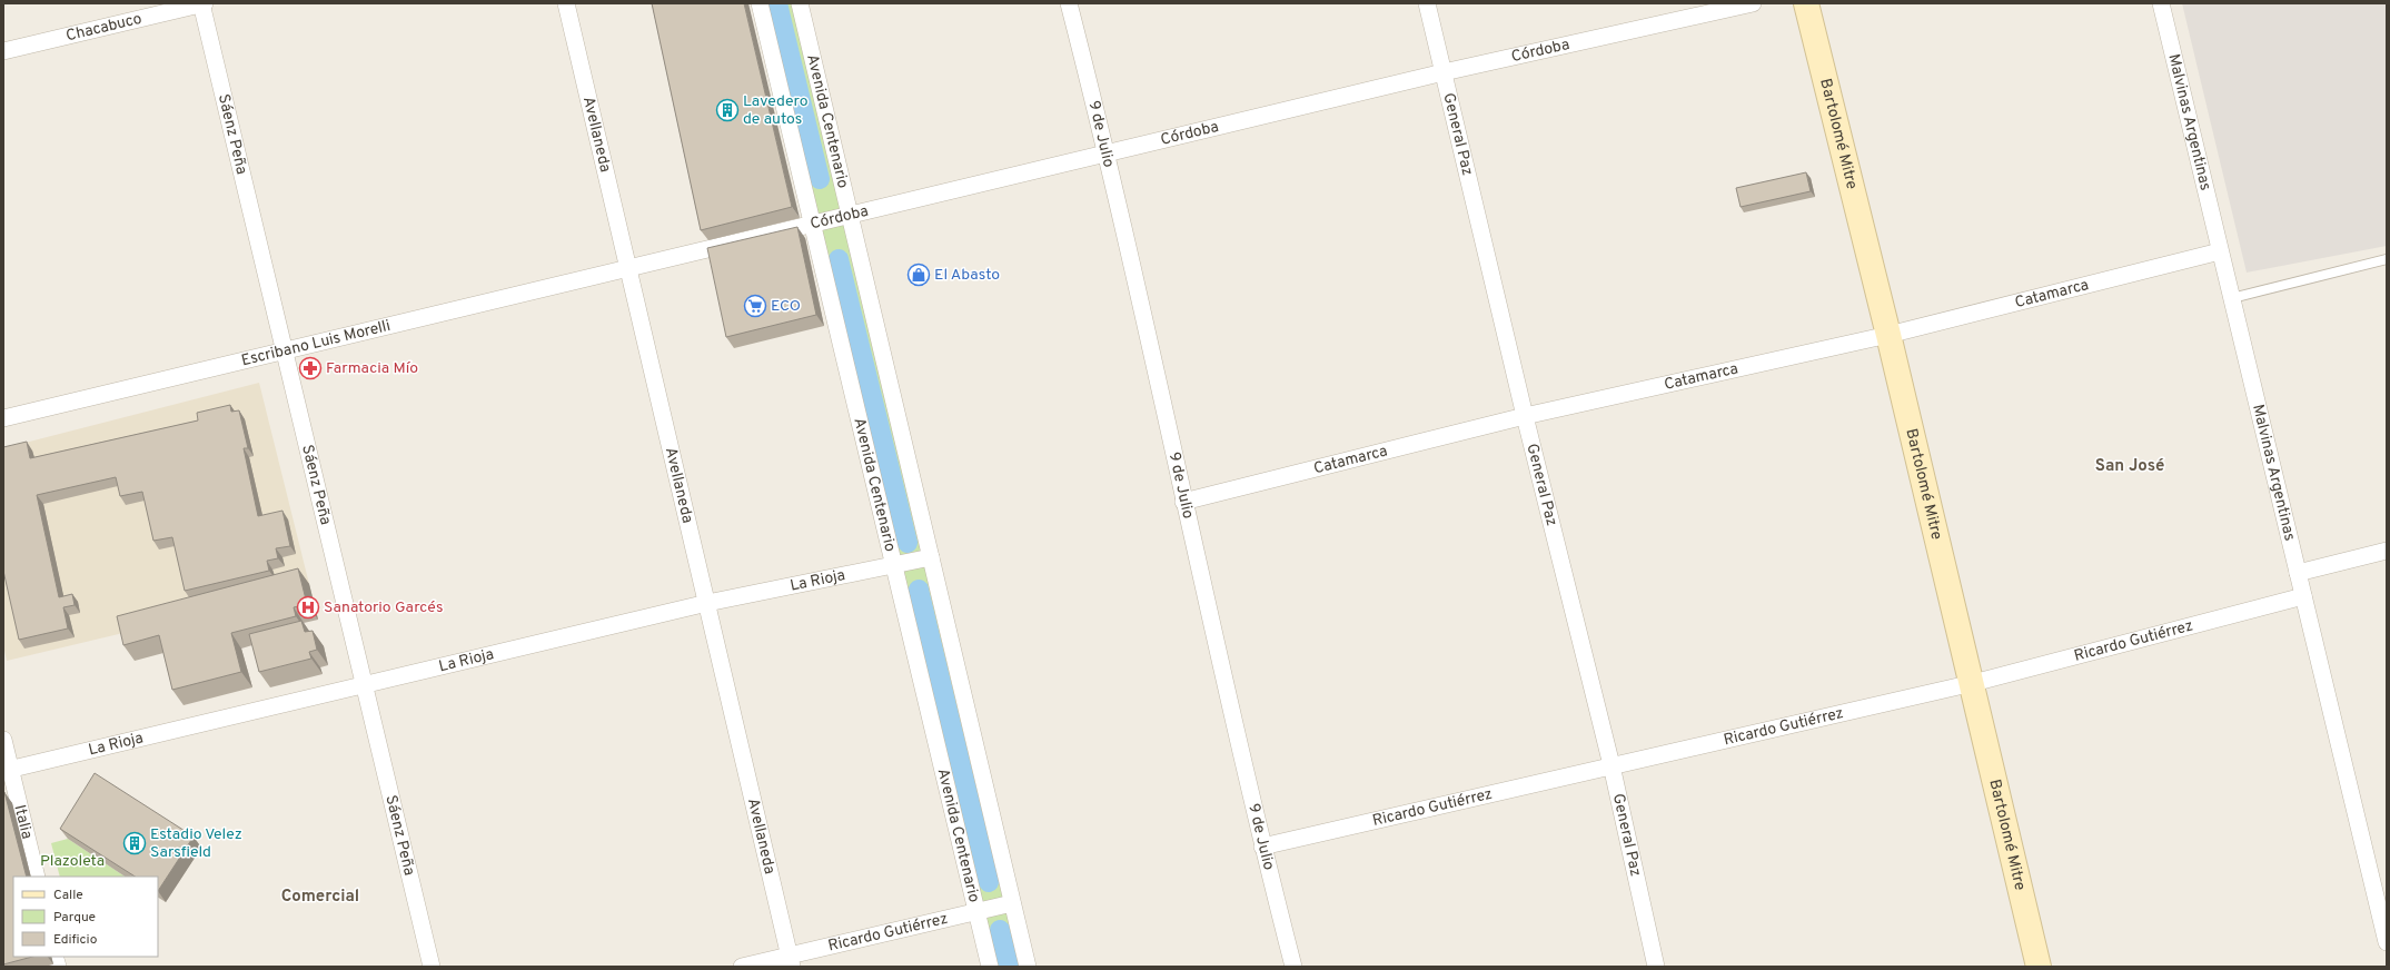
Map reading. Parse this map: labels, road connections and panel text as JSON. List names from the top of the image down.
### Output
{
  "streets": {
    "main road": ["Bartolomé Mitre"],
    "street": [
      "Chacabuco",
      "Córdoba",
      "Avenida Centenario",
      "Malvinas Argentinas",
      "9 de Julio",
      "Sáenz Peña",
      "Avellaneda",
      "General Paz",
      "Catamarca",
      "Escribano Luis Morelli",
      "La Rioja",
      "Ricardo Gutiérrez",
      "Italia"
    ]
  },
  "crossings": [
    ["Chacabuco", "Sáenz Peña"],
    ["Córdoba", "Avenida Centenario"],
    ["Córdoba", "9 de Julio"],
    ["Córdoba", "Avellaneda"],
    ["Córdoba", "General Paz"],
    ["Córdoba", "Escribano Luis Morelli"],
    ["Avenida Centenario", "La Rioja"],
    ["Avenida Centenario", "Ricardo Gutiérrez"],
    ["Malvinas Argentinas", "Catamarca"],
    ["Malvinas Argentinas", "Ricardo Gutiérrez"],
    ["9 de Julio", "Catamarca"],
    ["9 de Julio", "Ricardo Gutiérrez"],
    ["Sáenz Peña", "Escribano Luis Morelli"],
    ["Sáenz Peña", "La Rioja"],
    ["Avellaneda", "Escribano Luis Morelli"],
    ["Avellaneda", "La Rioja"],
    ["Avellaneda", "Ricardo Gutiérrez"],
    ["General Paz", "Catamarca"],
    ["General Paz", "Ricardo Gutiérrez"],
    ["Bartolomé Mitre", "Catamarca"],
    ["Bartolomé Mitre", "Ricardo Gutiérrez"],
    ["La Rioja", "Italia"]
  ],
  "districts": ["San José", "Comercial"],
  "parks": ["Plazoleta"],
  "places": {
    "building": ["Lavedero de autos", "Estadio Velez Sarsfield"],
    "shop": ["El Abasto"],
    "supermarket": ["ECO"],
    "pharmacy": ["Farmacia Mío"],
    "hospital": ["Sanatorio Garcés"]
  },
  "legend": ["Calle", "Parque", "Edificio"]
}
